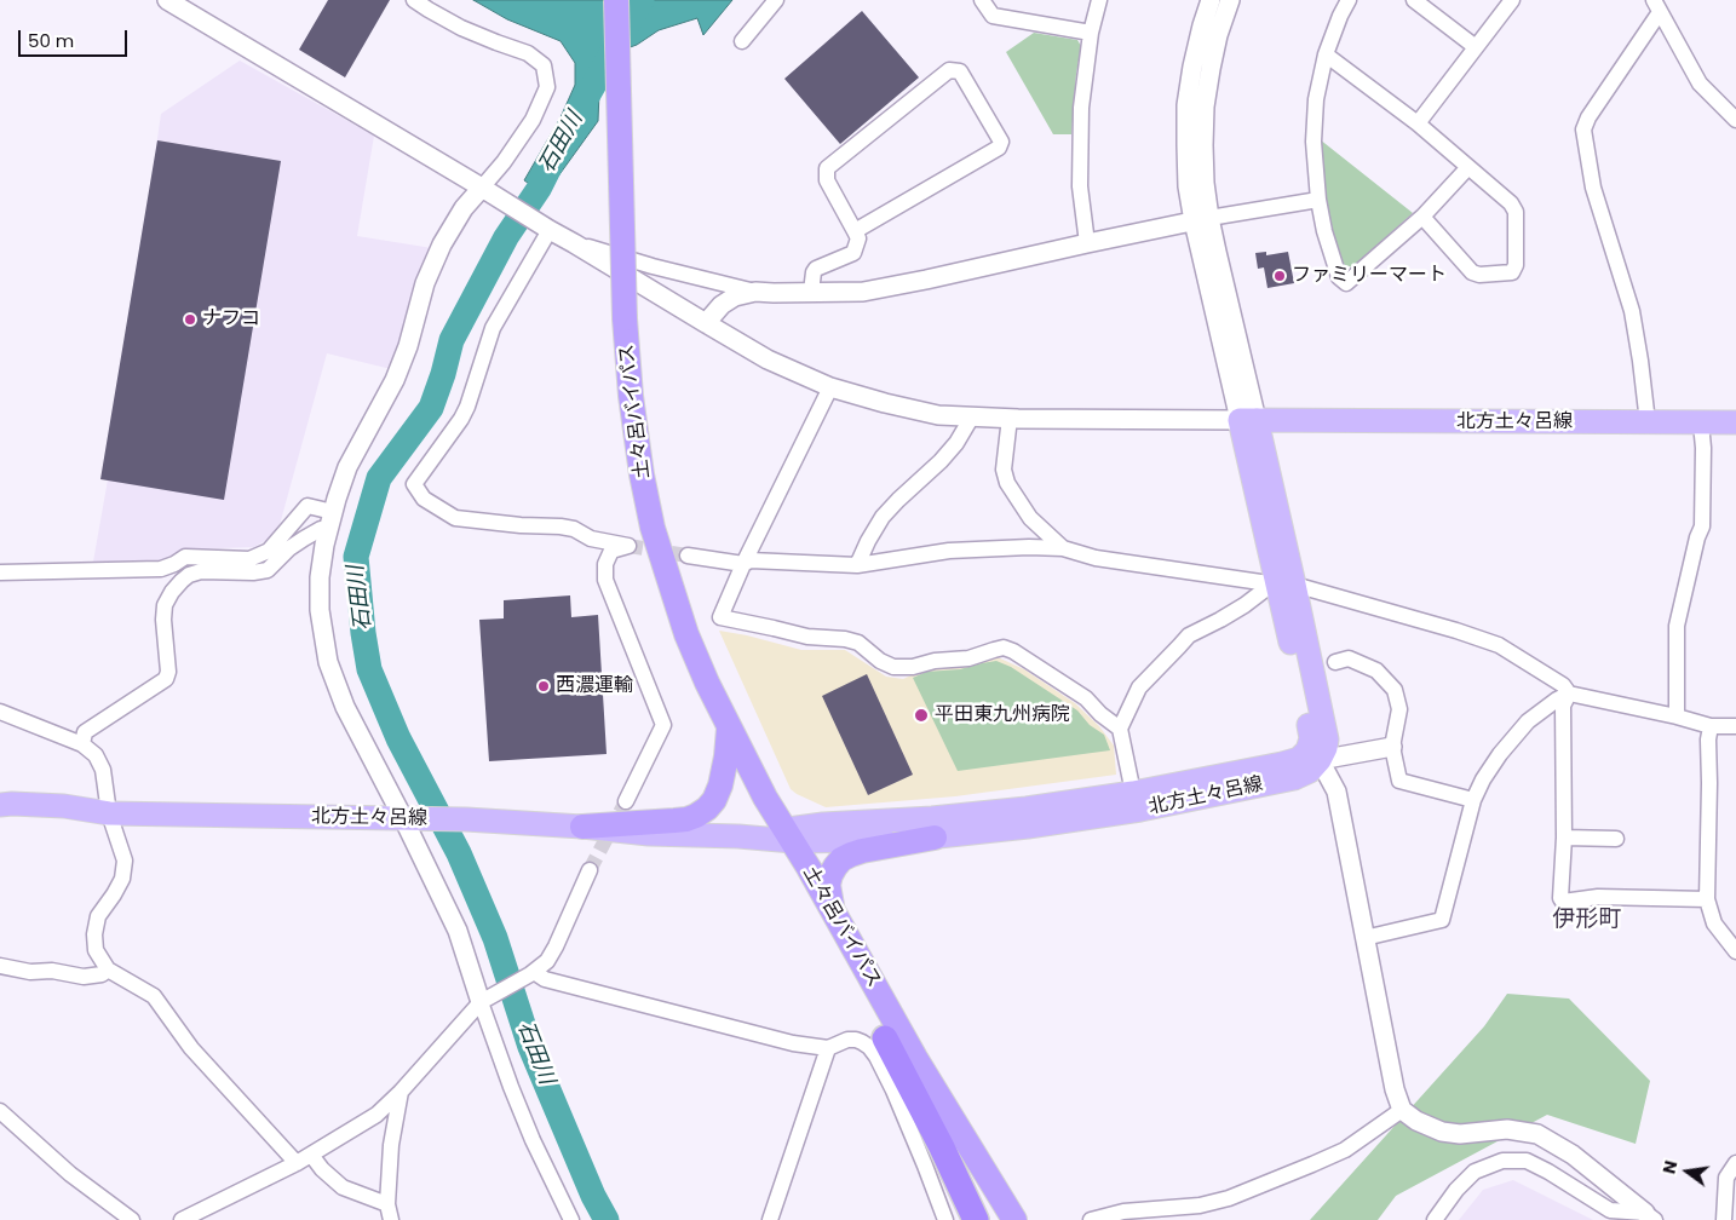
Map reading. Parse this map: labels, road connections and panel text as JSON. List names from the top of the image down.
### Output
{
  "streets": {
    "highway": ["土々呂バイパス"],
    "main road": ["北方土々呂線"]
  },
  "crossings": [
    ["土々呂バイパス", "北方土々呂線"]
  ],
  "districts": ["伊形町"],
  "water": ["石田川"],
  "places": [
    "ファミリーマート",
    "ナフコ",
    "西濃運輸",
    "平田東九州病院"
  ],
  "scale_bar": "50 m",
  "north": "left"
}
